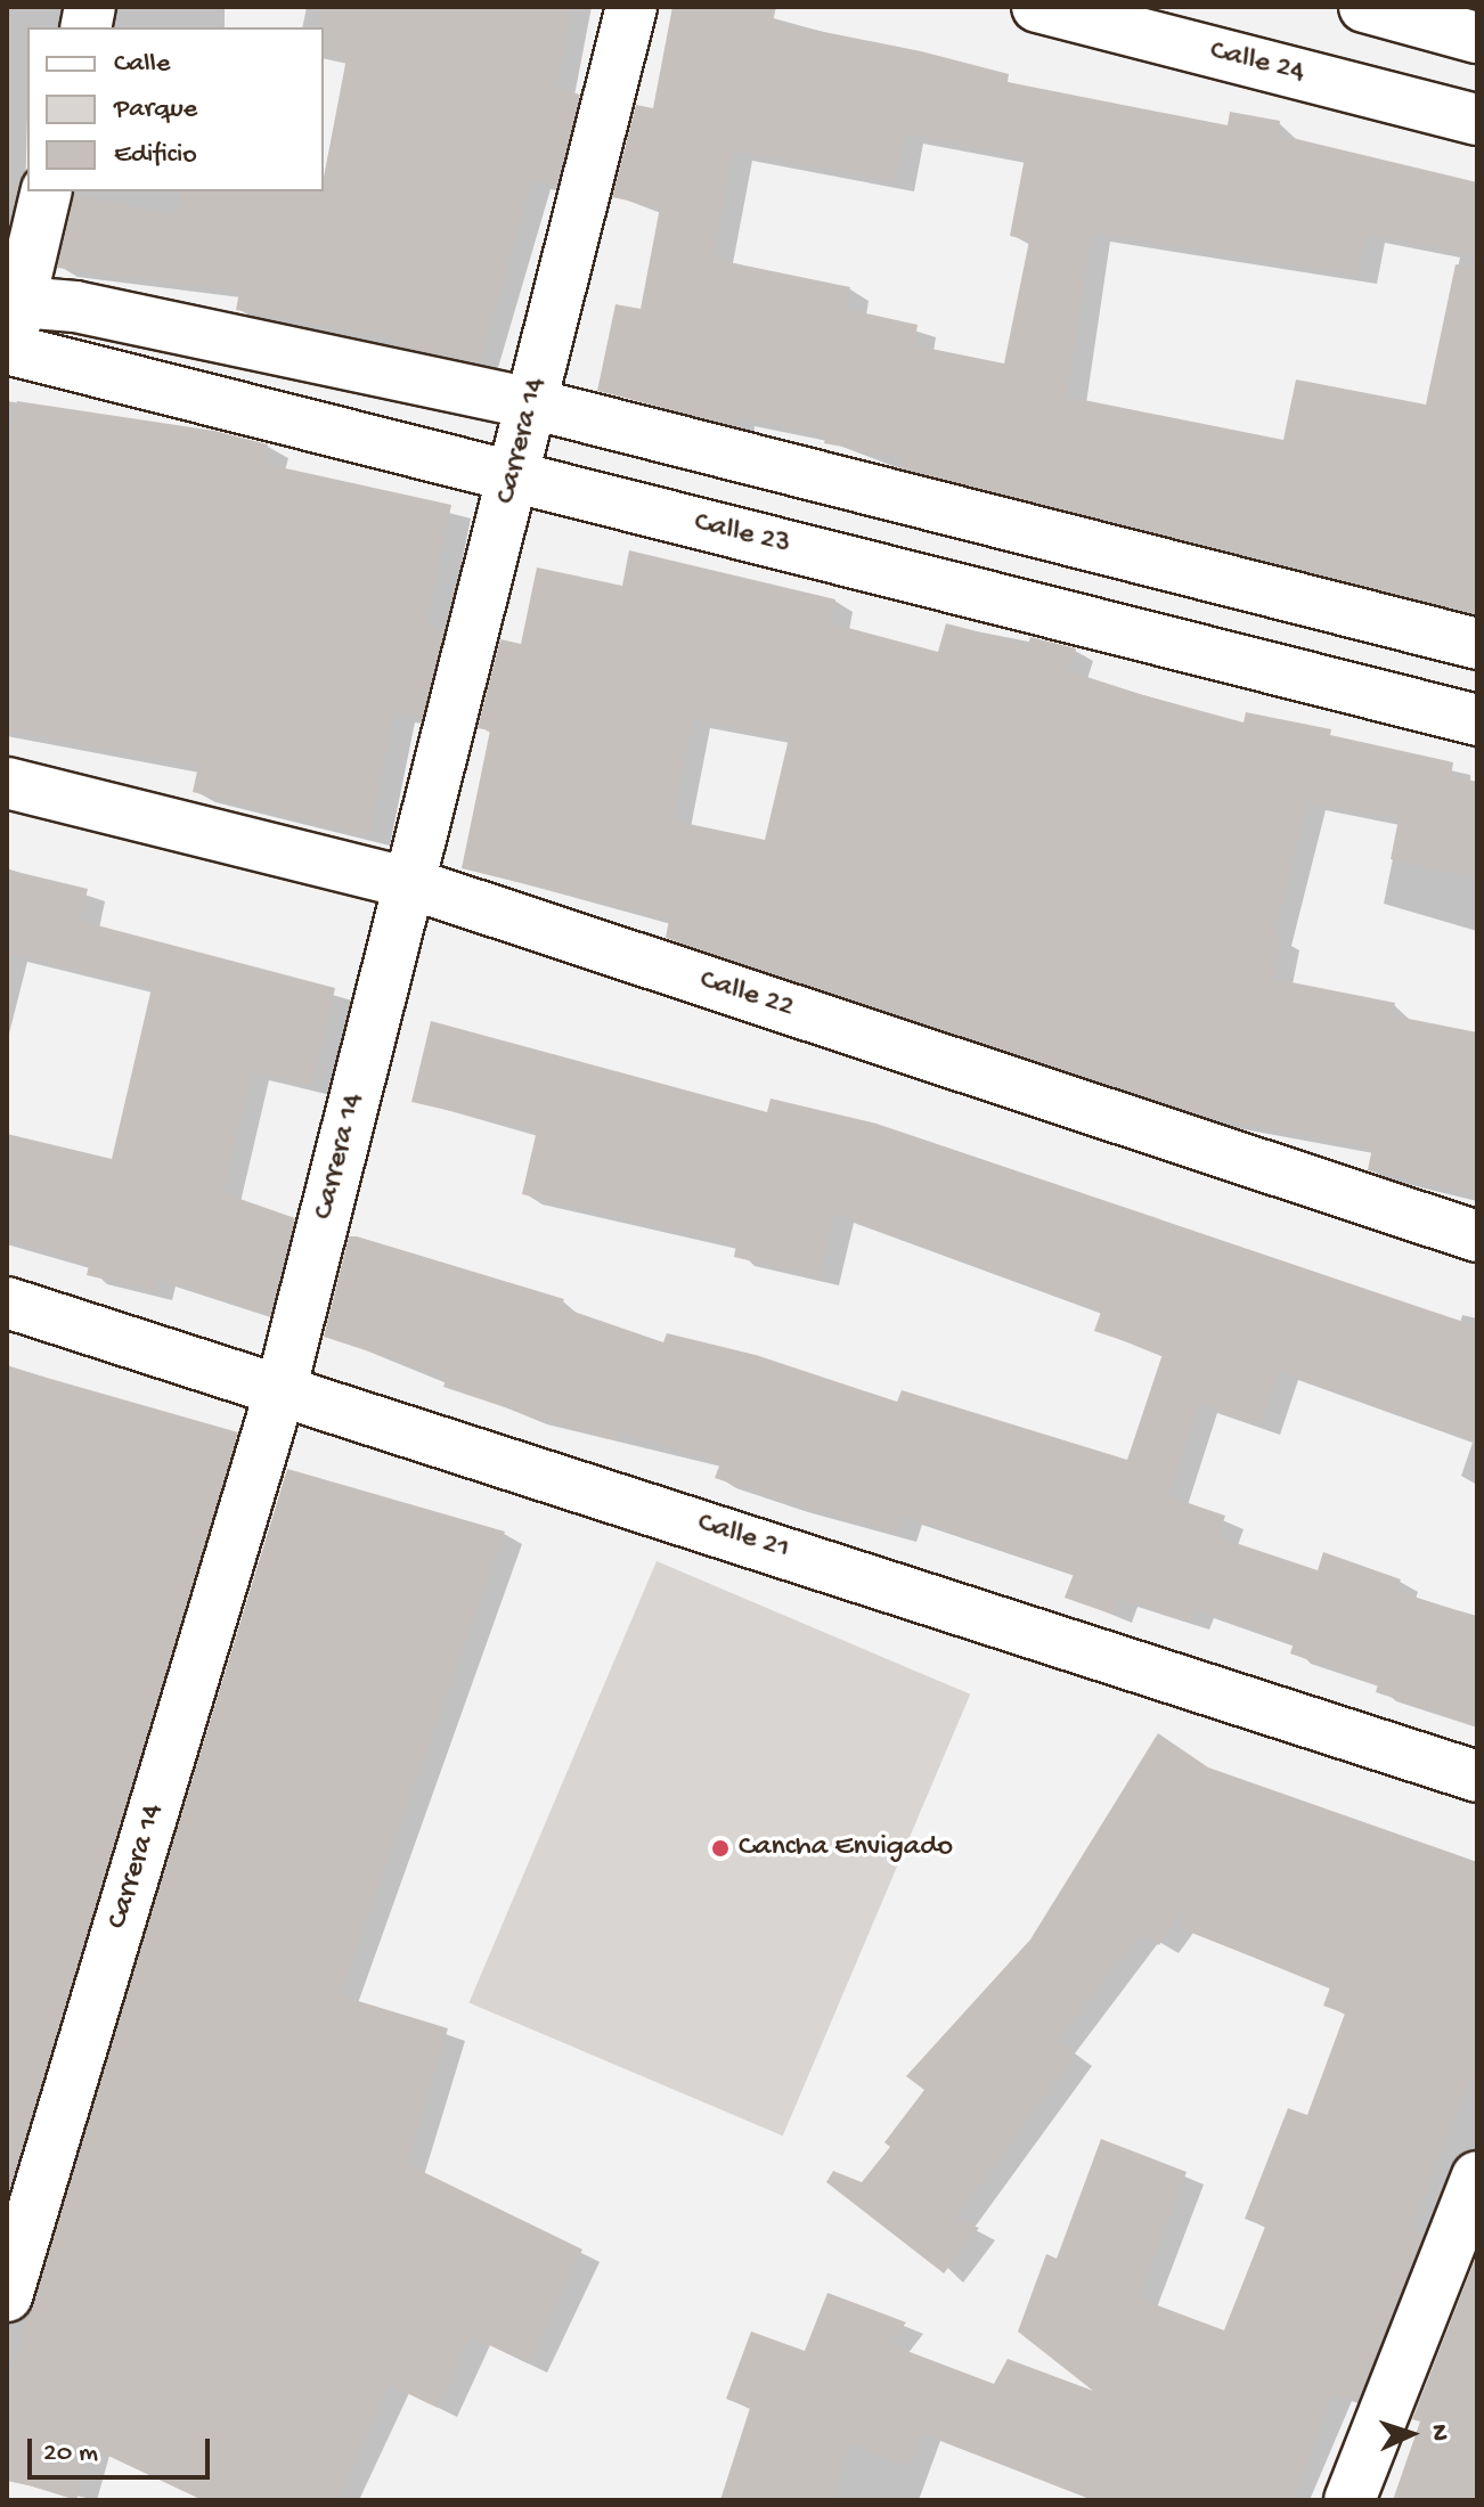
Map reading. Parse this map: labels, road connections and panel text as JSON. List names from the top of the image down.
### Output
{
  "streets": {
    "street": [
      "Calle 24",
      "Carrera 14",
      "Calle 23",
      "Calle 22",
      "Calle 21"
    ]
  },
  "crossings": [
    ["Carrera 14", "Calle 23"],
    ["Carrera 14", "Calle 22"],
    ["Carrera 14", "Calle 21"]
  ],
  "places": ["Cancha Envigado"],
  "legend": ["Calle", "Parque", "Edificio"],
  "scale_bar": "20 m",
  "north": "right"
}
